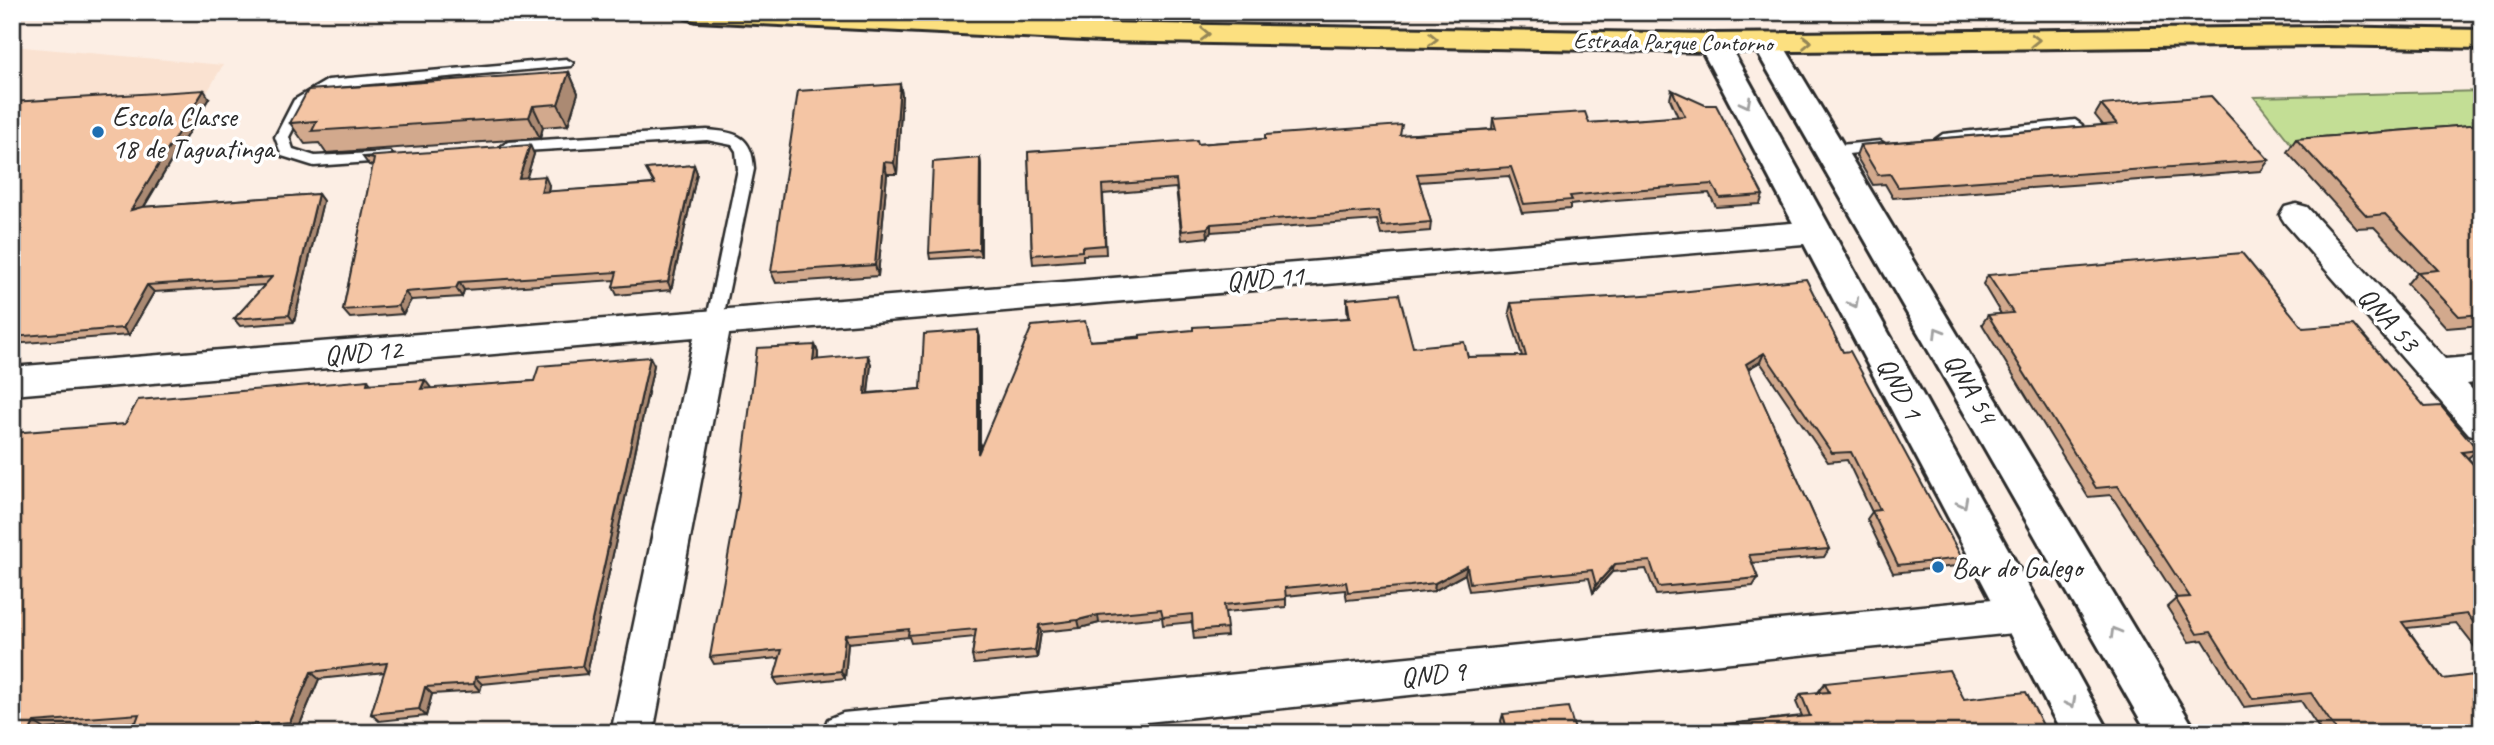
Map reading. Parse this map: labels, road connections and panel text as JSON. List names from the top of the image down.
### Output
{
  "streets": {
    "highway": ["Estrada Parque Contorno"],
    "main road": ["QND 1", "QNA 54"],
    "street": [
      "QND 11",
      "QNA 53",
      "QND 12",
      "QND 9"
    ]
  },
  "crossings": [
    ["Estrada Parque Contorno", "QND 1"],
    ["Estrada Parque Contorno", "QNA 54"],
    ["QND 11", "QND 12"],
    ["QND 11", "QND 1"],
    ["QND 1", "QND 9"]
  ],
  "one_way": ["Estrada Parque Contorno", "QND 1", "QNA 54"],
  "places": ["Escola Classe 18 de Taguatinga", "Bar do Galego"]
}
